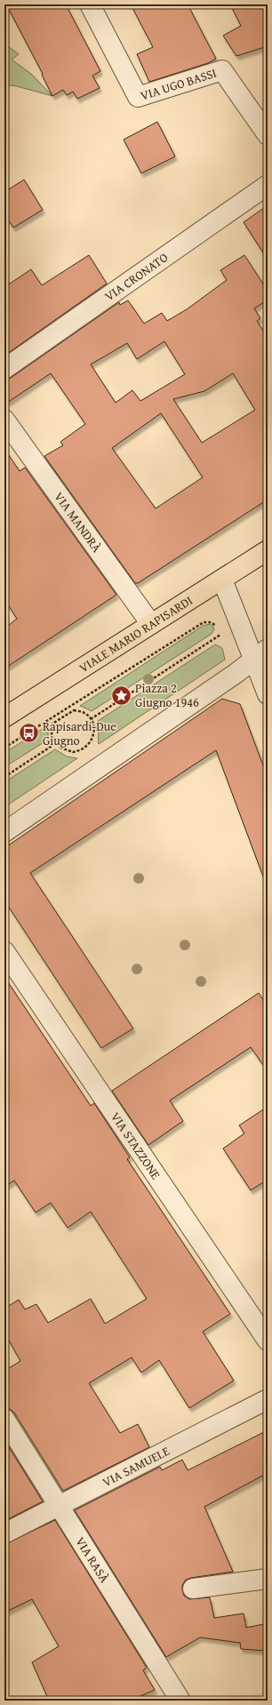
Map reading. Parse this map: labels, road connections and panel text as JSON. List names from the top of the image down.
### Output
{
  "streets": {
    "main road": ["VIALE MARIO RAPISARDI"],
    "street": [
      "VIA UGO BASSI",
      "VIA CRONATO",
      "VIA MANDRÀ",
      "VIA STAZZONE",
      "VIA SAMUELE",
      "VIA RASÀ"
    ]
  },
  "crossings": [
    ["VIA MANDRÀ", "VIALE MARIO RAPISARDI"],
    ["VIA SAMUELE", "VIA RASÀ"]
  ],
  "places": {
    "place": ["Piazza 2 Giugno 1946"],
    "bus stop": ["Rapisardi-Due Giugno"]
  }
}
